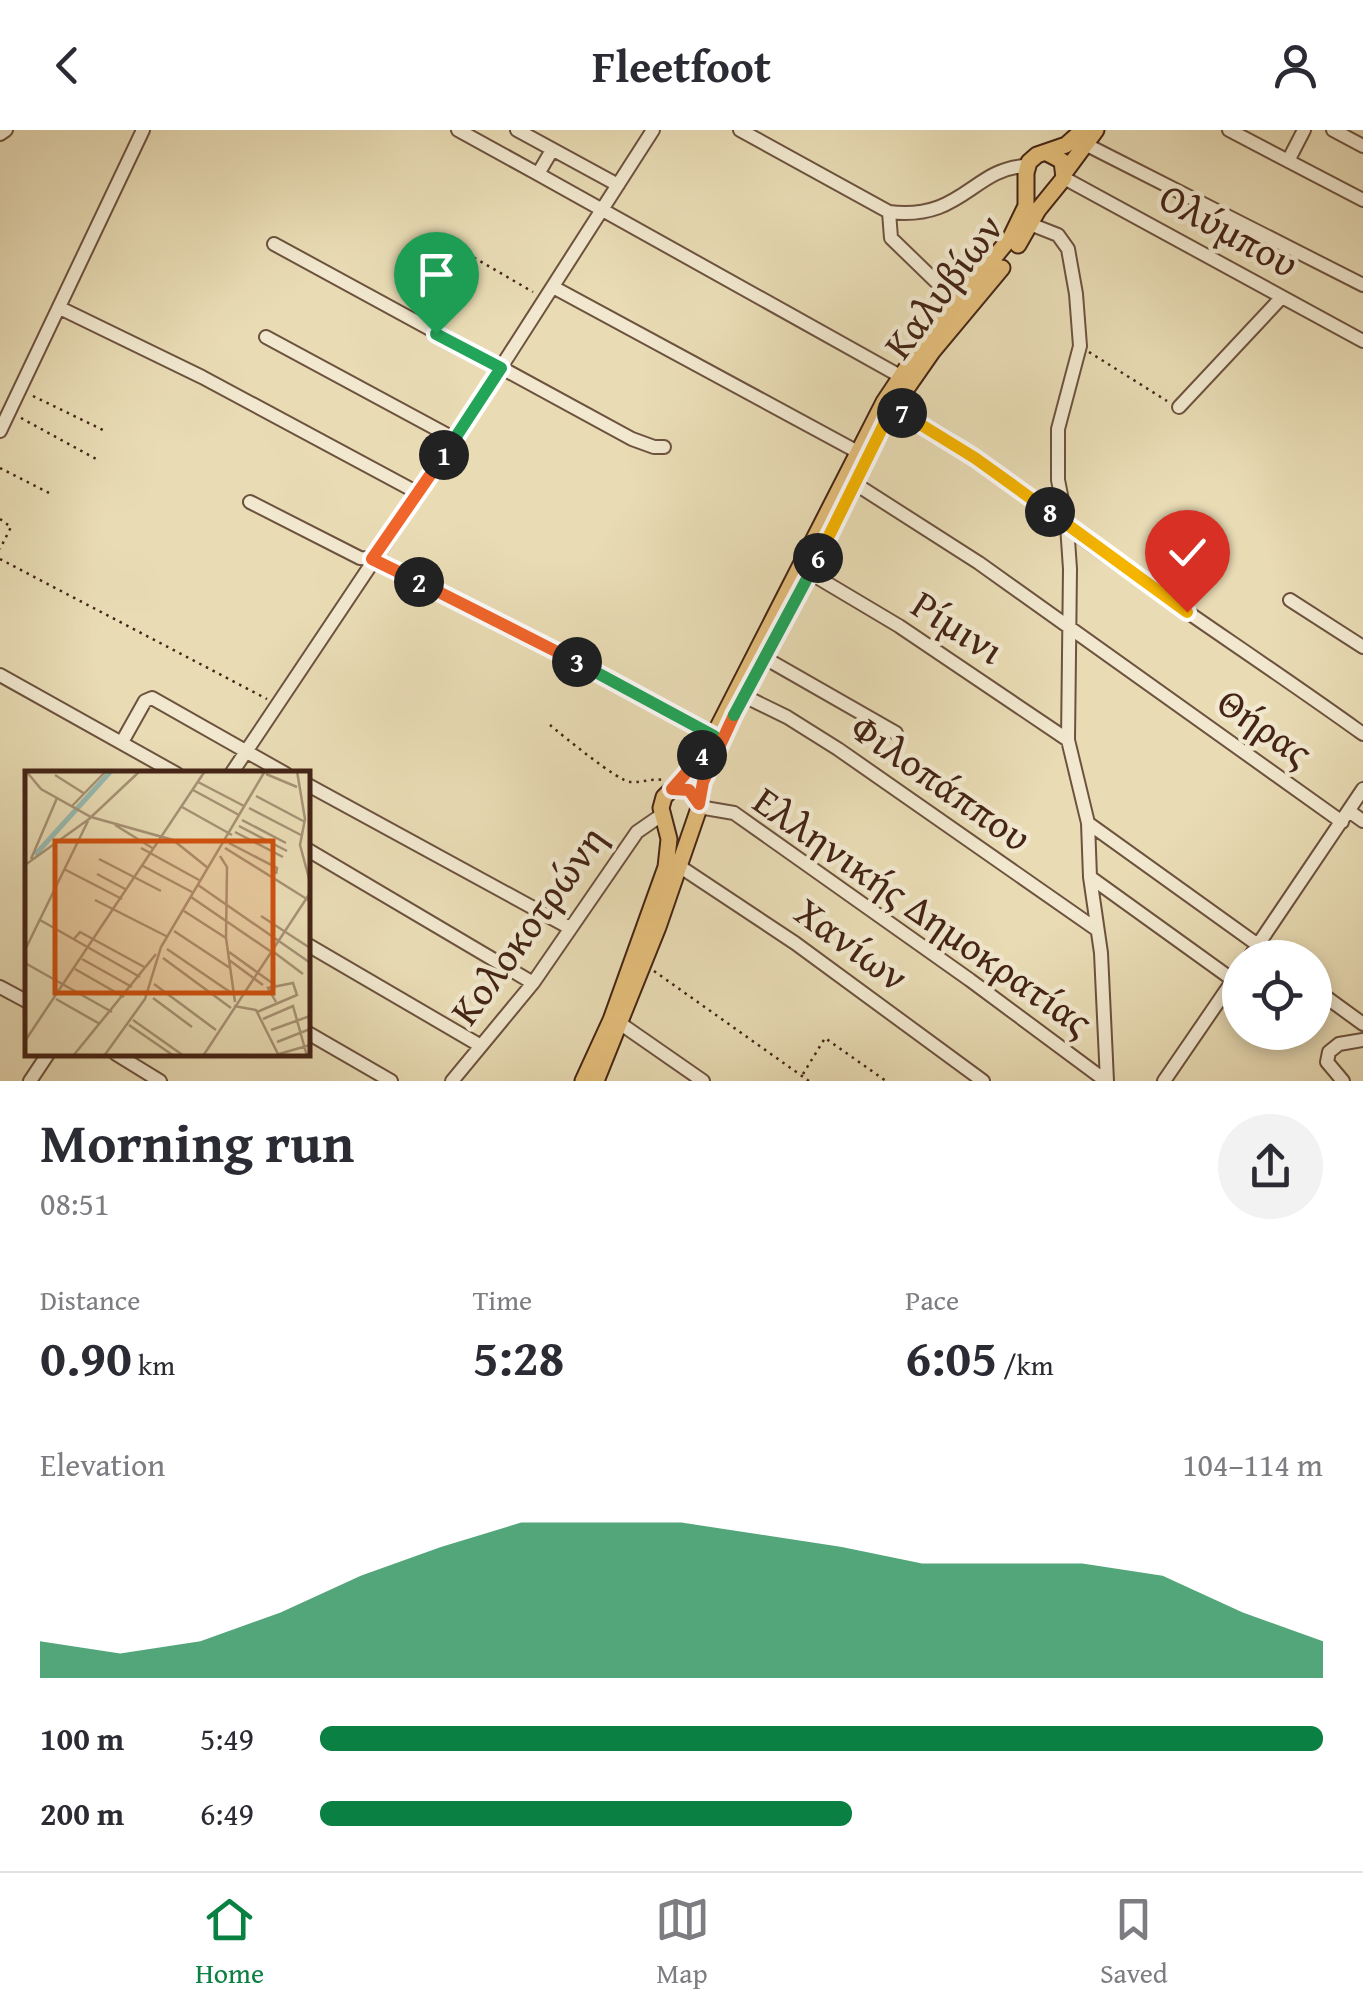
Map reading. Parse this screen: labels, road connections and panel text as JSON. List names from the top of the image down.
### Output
{
  "streets": {
    "main road": ["Καλυβίων"],
    "street": [
      "Ολύμπου",
      "Ρίμινι",
      "Θήρας",
      "Φιλοπάππου",
      "Ελληνικής Δημοκρατίας",
      "Κολοκοτρώνη",
      "Χανίων"
    ]
  },
  "crossings": [
    ["Ολύμπου", "Καλυβίων"],
    ["Καλυβίων", "Ρίμινι"],
    ["Καλυβίων", "Θήρας"],
    ["Καλυβίων", "Φιλοπάππου"],
    ["Καλυβίων", "Ελληνικής Δημοκρατίας"],
    ["Καλυβίων", "Κολοκοτρώνη"],
    ["Καλυβίων", "Χανίων"],
    ["Ελληνικής Δημοκρατίας", "Κολοκοτρώνη"]
  ],
  "page": {
    "header": "Fleetfoot",
    "pins": [
      "7",
      "1",
      "8",
      "6",
      "2",
      "3",
      "4"
    ],
    "heading": ["Morning run", "08:51"],
    "stats": [
      ["Distance", "0.90 km"],
      ["Time", "5:28"],
      ["Pace", "6:05 /km"]
    ],
    "chart": ["Elevation", "104–114 m"],
    "list": [
      {
        "name": "100 m",
        "note": "5:49"
      },
      {
        "name": "200 m",
        "note": "6:49"
      }
    ],
    "tabs": ["Home", "Map", "Saved"]
  }
}
